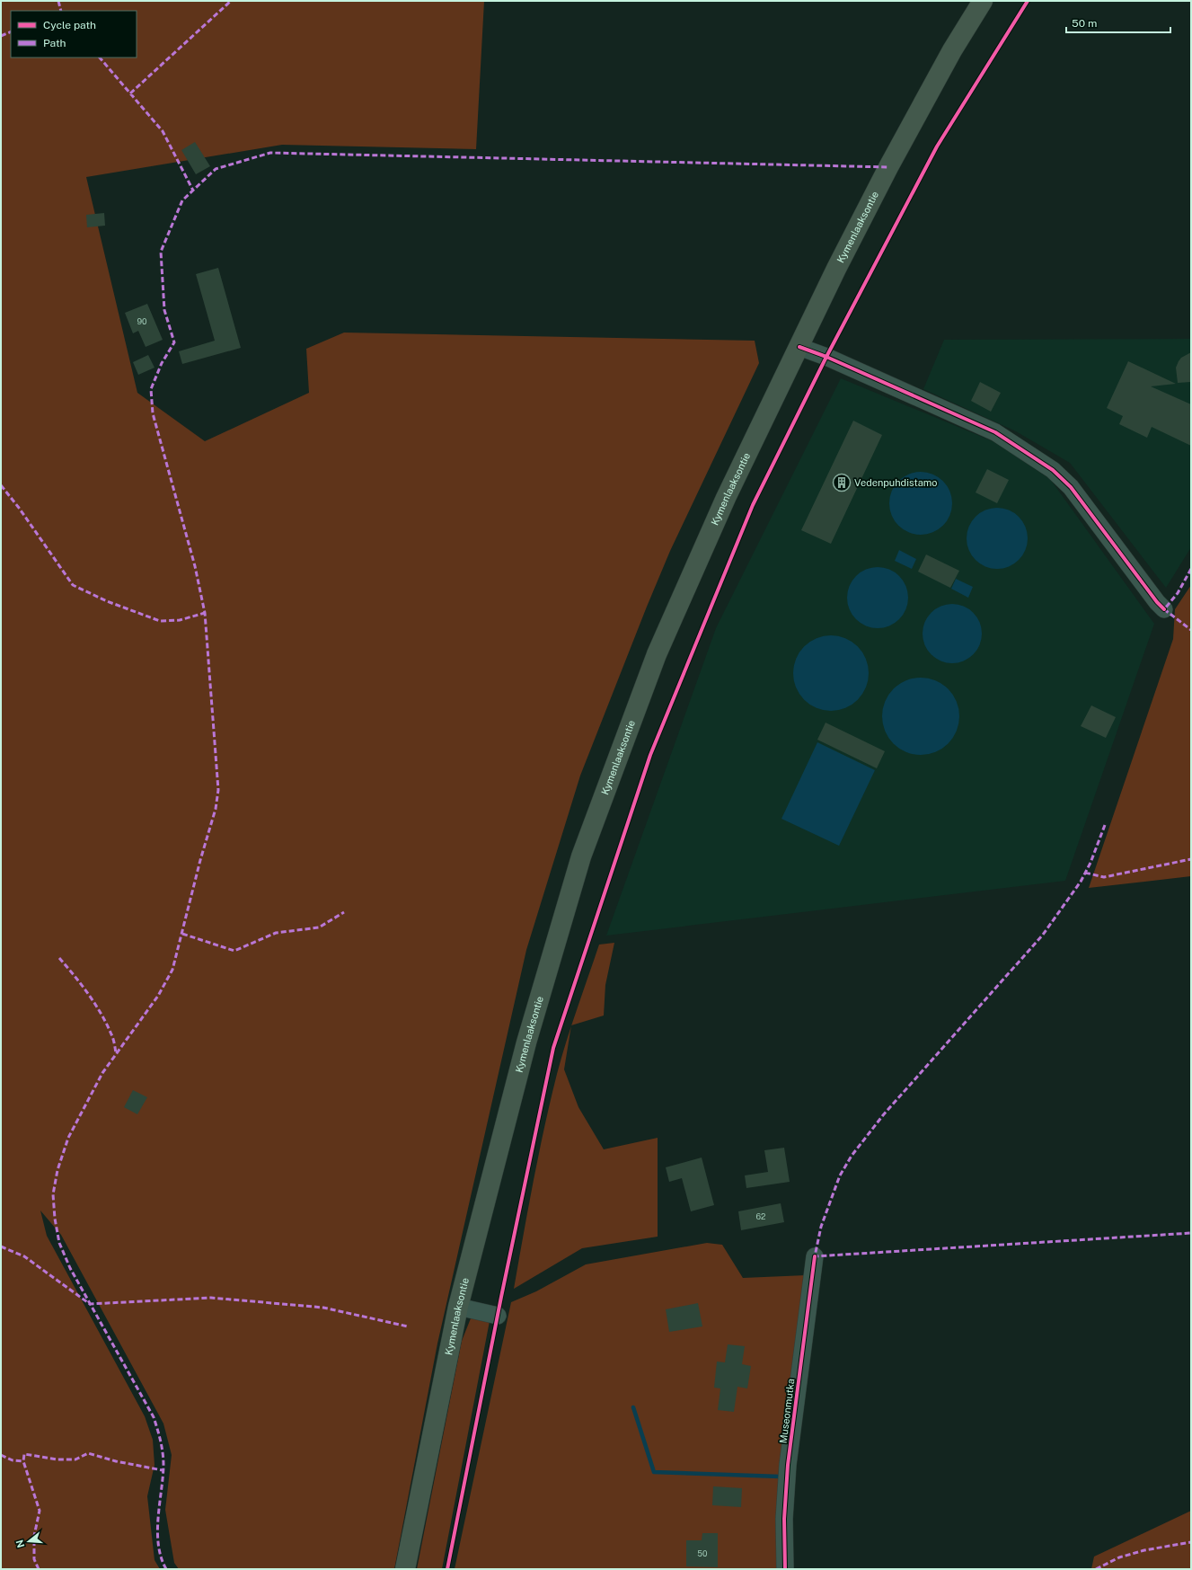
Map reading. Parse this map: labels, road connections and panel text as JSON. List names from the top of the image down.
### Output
{
  "streets": {
    "main road": ["Kymenlaaksontie"],
    "street": ["Museonmutka"]
  },
  "places": {
    "building": ["Vedenpuhdistamo"]
  },
  "house_numbers": ["90", "62", "50"],
  "legend": ["Cycle path", "Path"],
  "scale_bar": "50 m",
  "north": "left"
}
